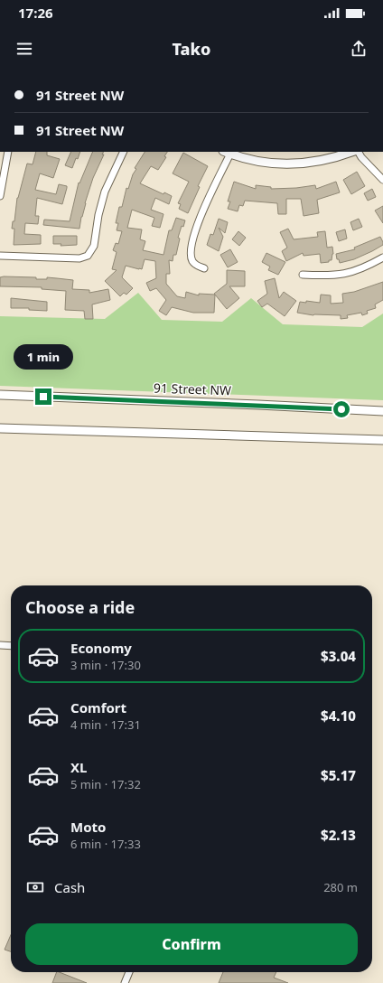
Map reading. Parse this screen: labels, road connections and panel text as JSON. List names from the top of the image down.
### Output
{
  "streets": {
    "main road": ["91 Street NW"]
  },
  "page": {
    "status": "17:26",
    "header": "Tako",
    "banner": ["91 Street NW", "91 Street NW"],
    "bubble": "1 min",
    "heading": "Choose a ride",
    "list": [
      {
        "name": "Economy",
        "note": "3 min · 17:30",
        "value": "$3.04"
      },
      {
        "name": "Comfort",
        "note": "4 min · 17:31",
        "value": "$4.10"
      },
      {
        "name": "XL",
        "note": "5 min · 17:32",
        "value": "$5.17"
      },
      {
        "name": "Moto",
        "note": "6 min · 17:33",
        "value": "$2.13"
      }
    ],
    "pay": ["Cash", "280 m"],
    "buttons": "Confirm"
  }
}
